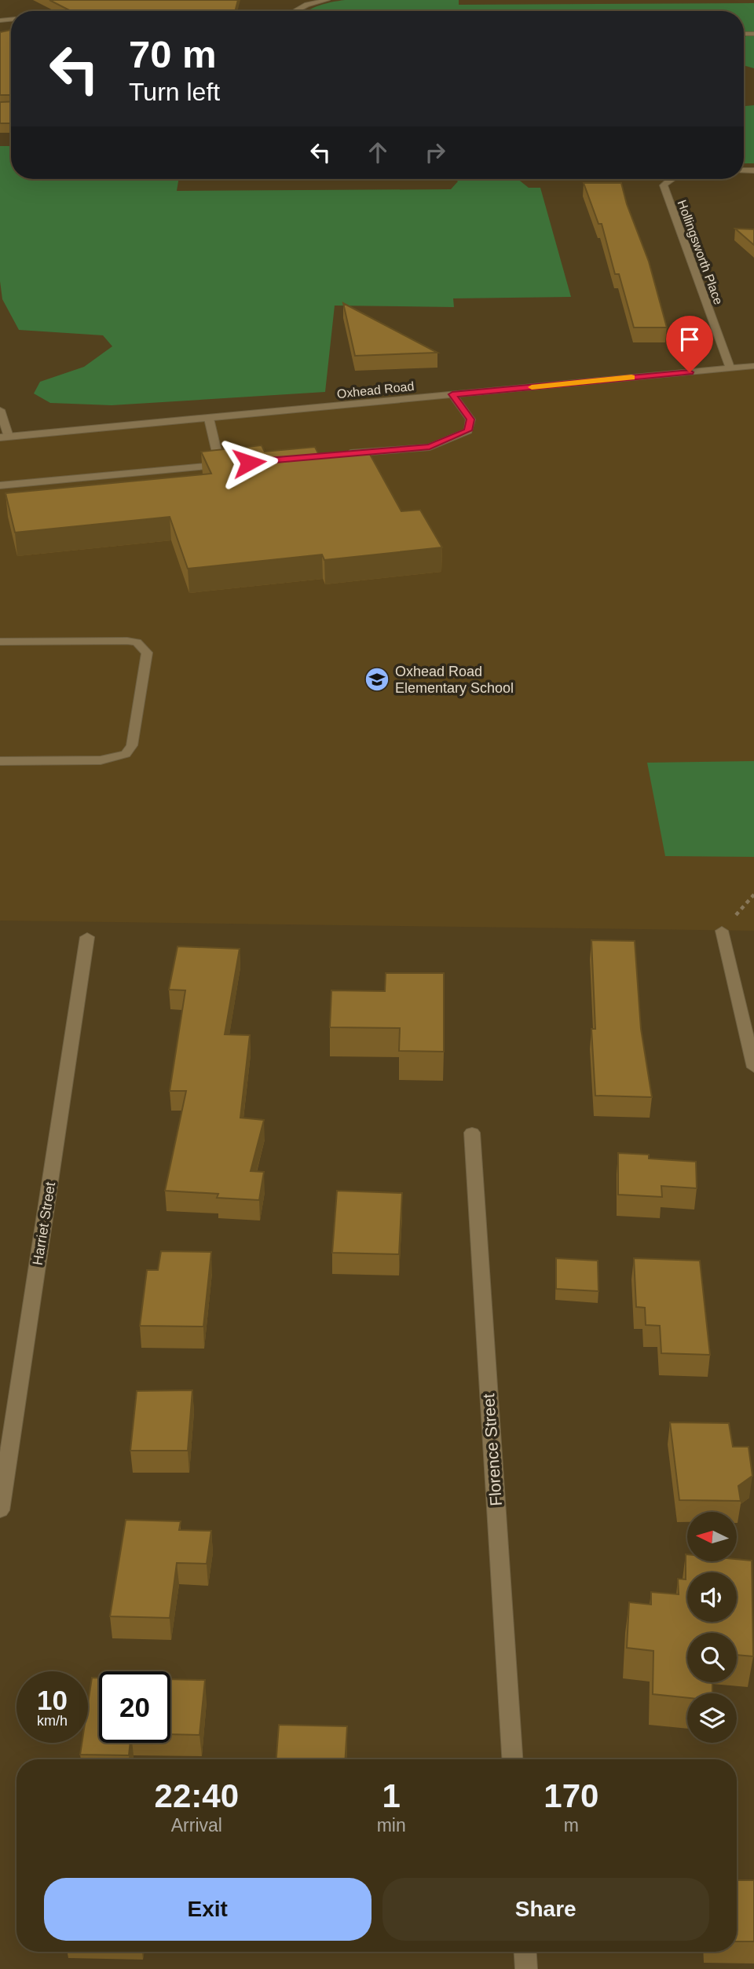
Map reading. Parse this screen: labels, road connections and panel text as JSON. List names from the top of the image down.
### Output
{
  "streets": {
    "street": [
      "Hollingsworth Place",
      "Oxhead Road",
      "Harriet Street",
      "Florence Street"
    ]
  },
  "crossings": [
    ["Hollingsworth Place", "Oxhead Road"]
  ],
  "places": {
    "school or university": ["Oxhead Road Elementary School"]
  },
  "north": "left",
  "page": {
    "turn": ["70 m", "Turn left"],
    "speed": "10 km/h",
    "limit": "20",
    "eta": [
      "22:40",
      "Arrival",
      "1",
      "min",
      "170",
      "m"
    ],
    "buttons": ["Exit", "Share"]
  }
}
